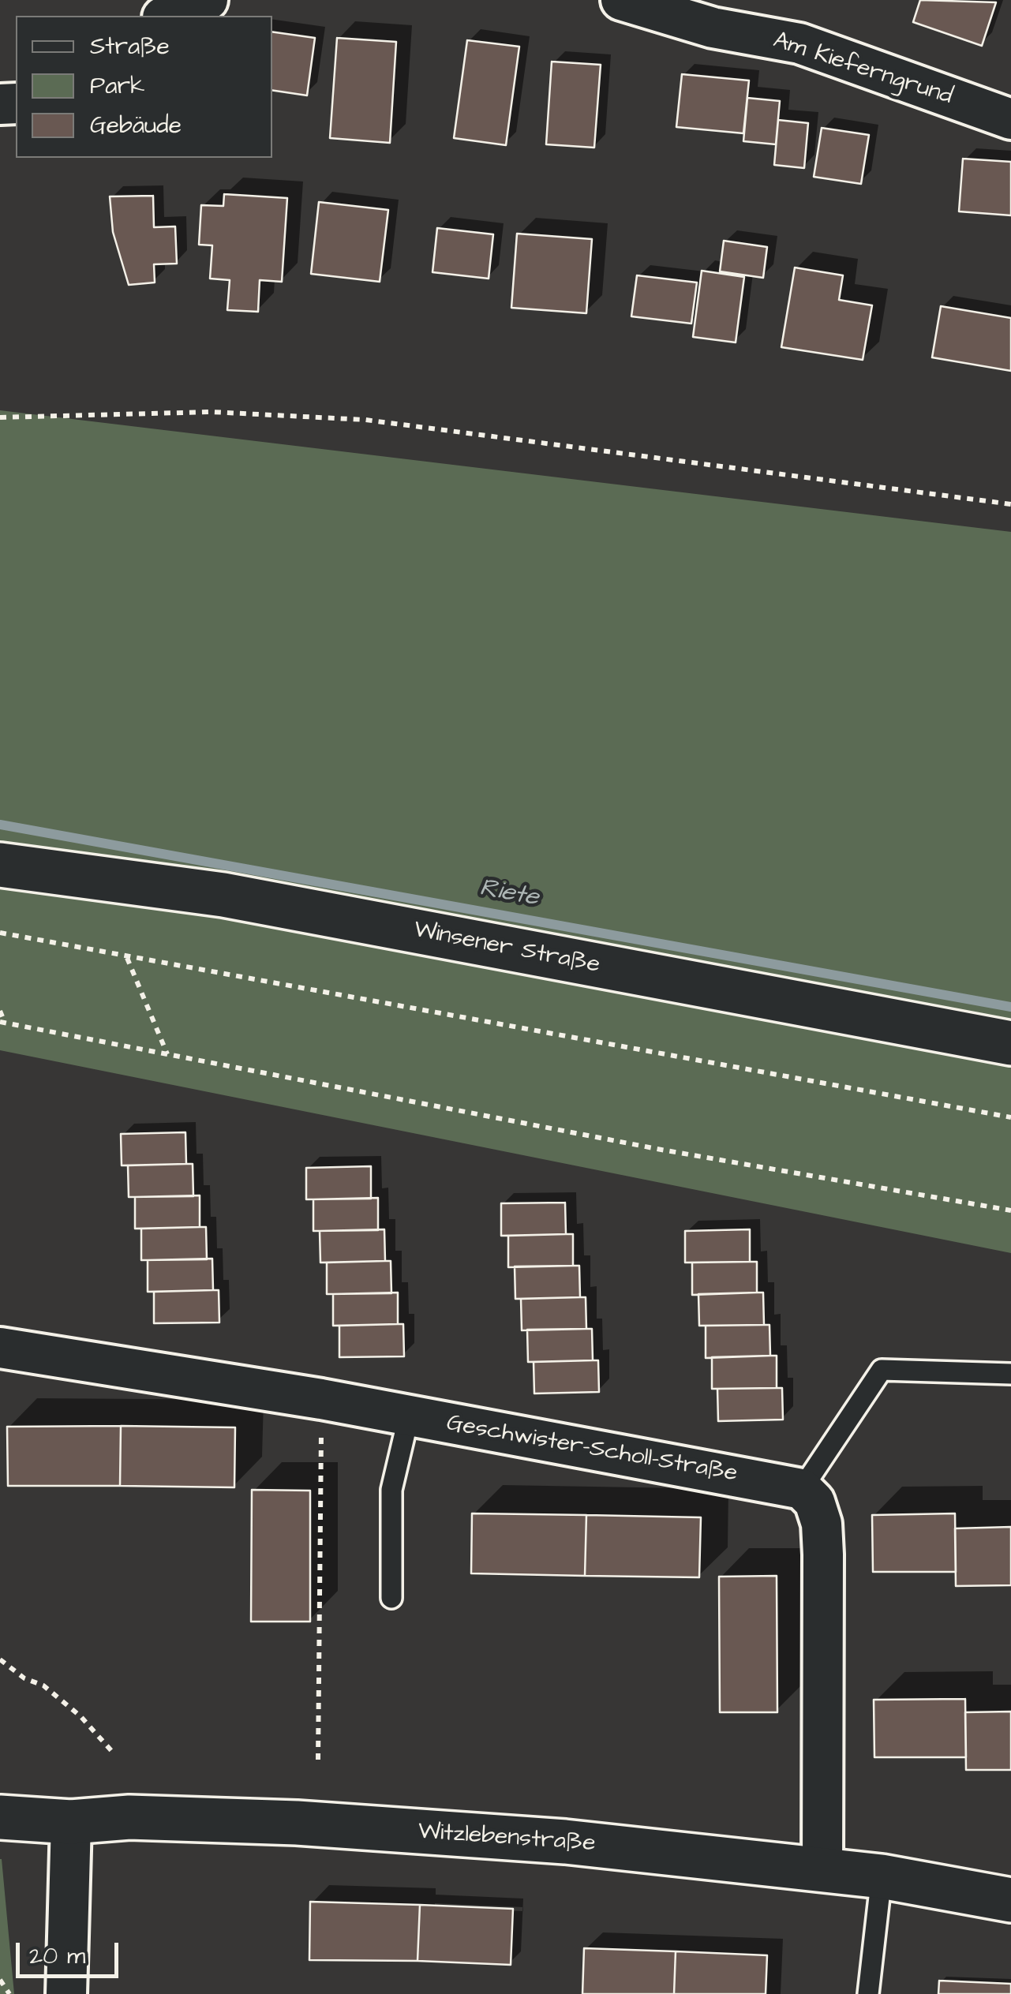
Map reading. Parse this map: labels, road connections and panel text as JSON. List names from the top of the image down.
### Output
{
  "streets": {
    "street": [
      "Am Kieferngrund",
      "Winsener Straße",
      "Geschwister-Scholl-Straße",
      "Witzlebenstraße"
    ]
  },
  "water": ["Riete"],
  "legend": ["Straße", "Park", "Gebäude"],
  "scale_bar": "20 m"
}
